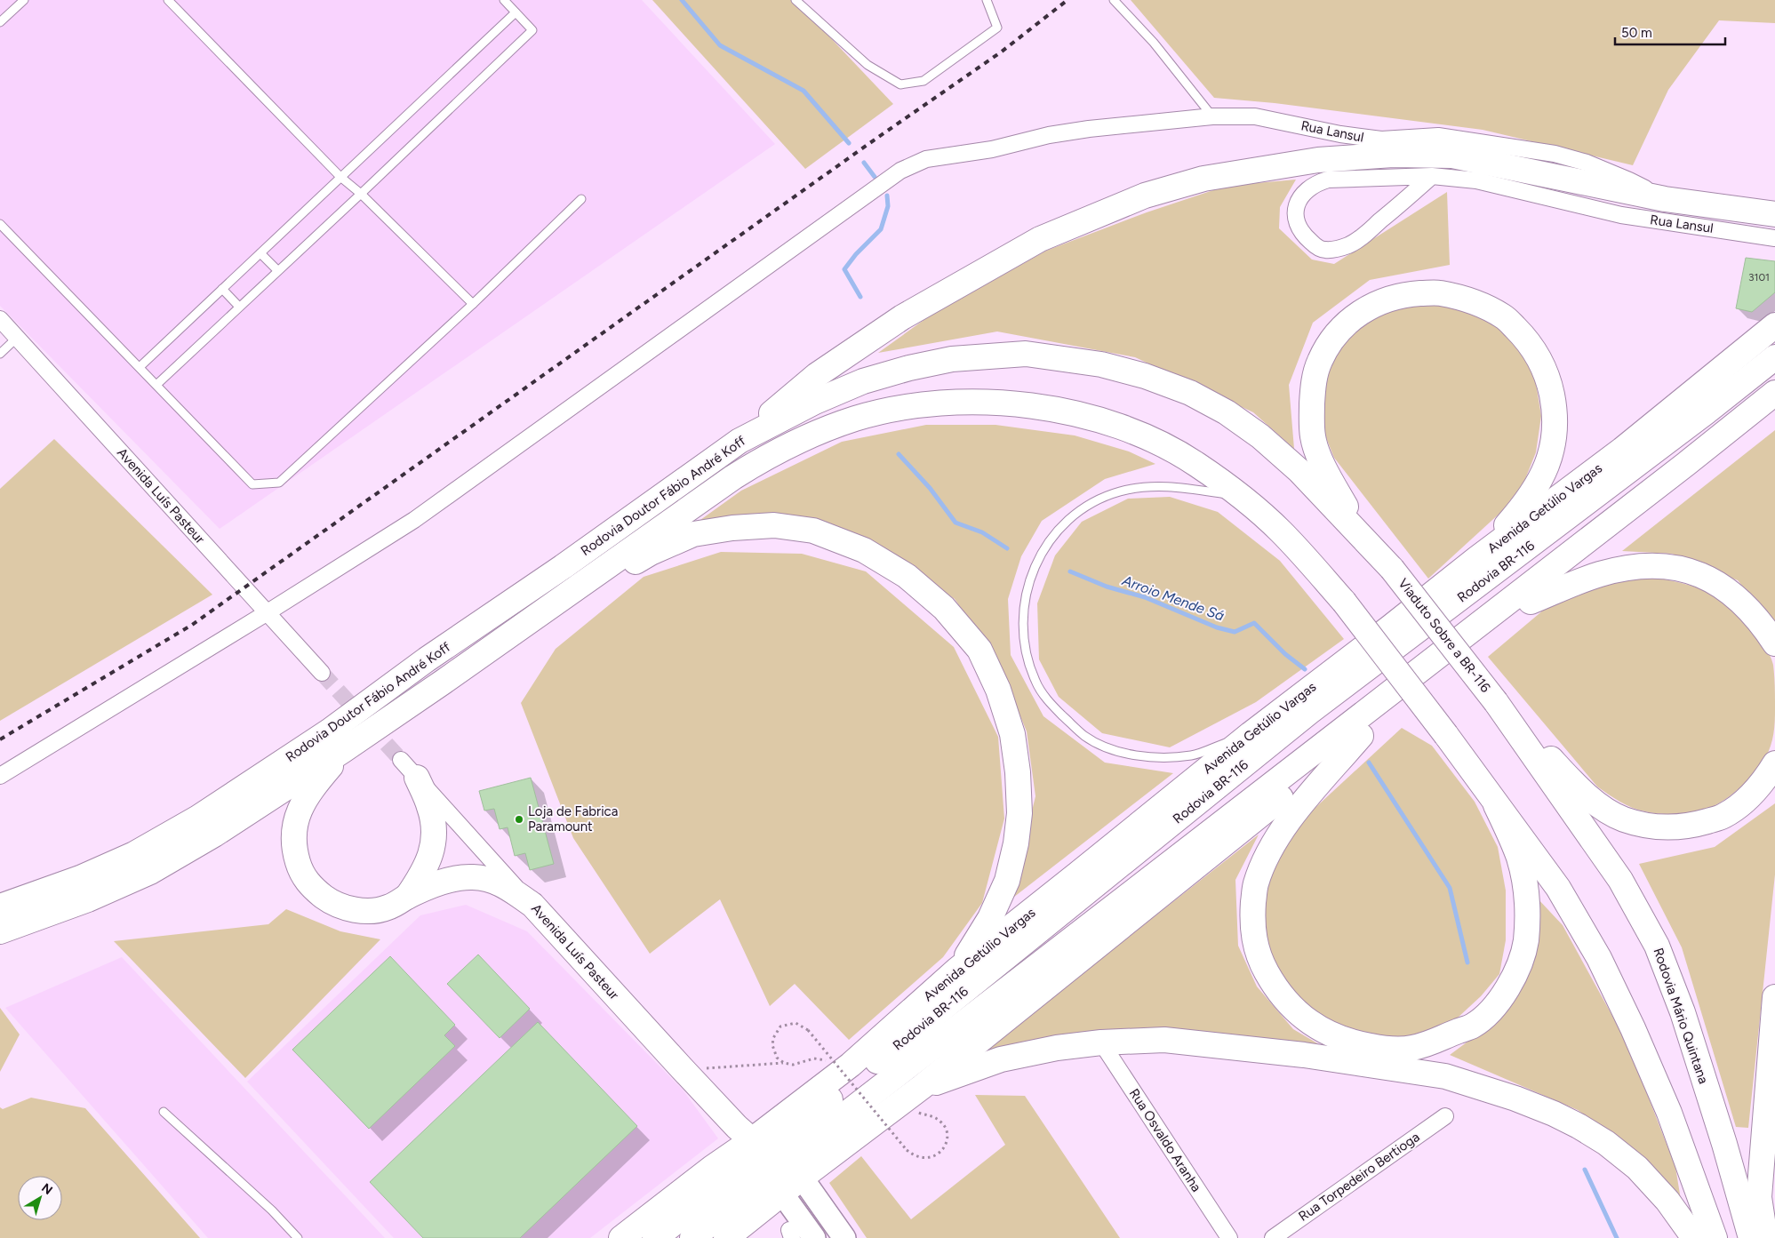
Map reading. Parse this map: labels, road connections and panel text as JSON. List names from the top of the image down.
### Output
{
  "streets": {
    "highway": [
      "Avenida Luís Pasteur",
      "Rodovia Doutor Fábio André Koff",
      "Avenida Getúlio Vargas",
      "Rodovia BR-116",
      "Viaduto Sobre a BR-116",
      "Rodovia Mário Quintana"
    ],
    "street": ["Rua Lansul", "Rua Osvaldo Aranha", "Rua Torpedeiro Bertioga"]
  },
  "crossings": [
    ["Rua Lansul", "Avenida Luís Pasteur"],
    ["Avenida Luís Pasteur", "Avenida Getúlio Vargas"],
    ["Rodovia Doutor Fábio André Koff", "Viaduto Sobre a BR-116"],
    ["Viaduto Sobre a BR-116", "Rodovia Mário Quintana"]
  ],
  "water": ["Arroio Mende Sá"],
  "places": ["Loja de Fabrica Paramount"],
  "house_numbers": ["3101"],
  "scale_bar": "50 m",
  "north": "top right"
}
